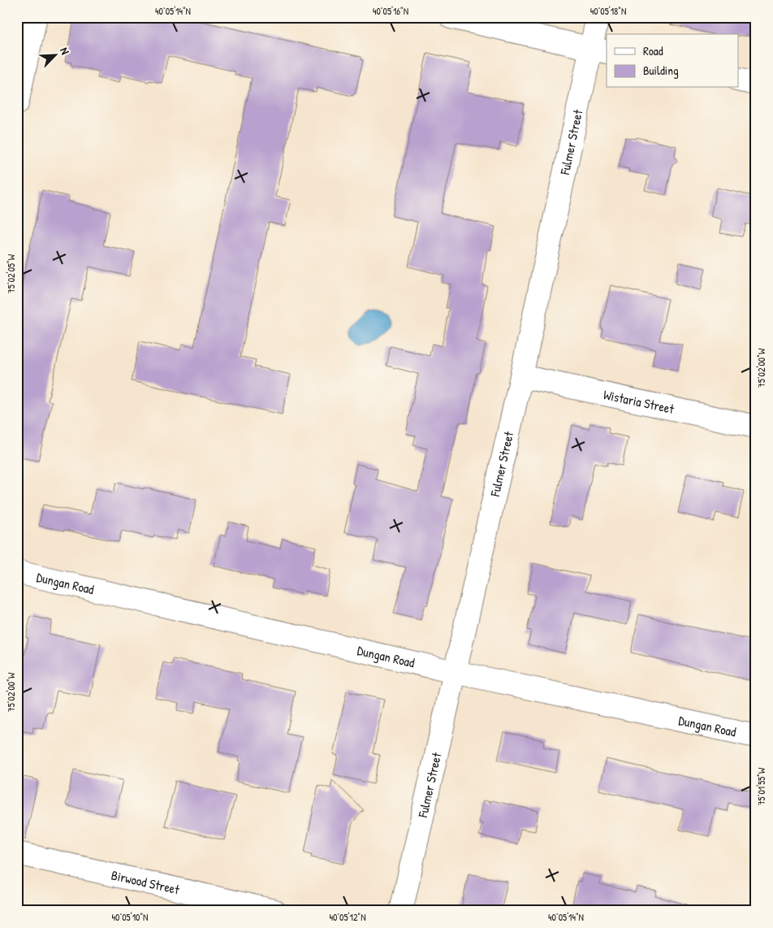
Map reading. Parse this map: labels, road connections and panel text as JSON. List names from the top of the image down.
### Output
{
  "streets": {
    "street": [
      "Fulmer Street",
      "Wistaria Street",
      "Dungan Road",
      "Birwood Street"
    ]
  },
  "crossings": [
    ["Fulmer Street", "Wistaria Street"],
    ["Fulmer Street", "Dungan Road"]
  ],
  "legend": ["Road", "Building"],
  "north": "top right",
  "coordinates": [
    "40°05'14\"N",
    "40°05'16\"N",
    "40°05'18\"N",
    "75°02'05\"W",
    "75°02'00\"W",
    "75°01'55\"W",
    "40°05'10\"N",
    "40°05'12\"N"
  ]
}
